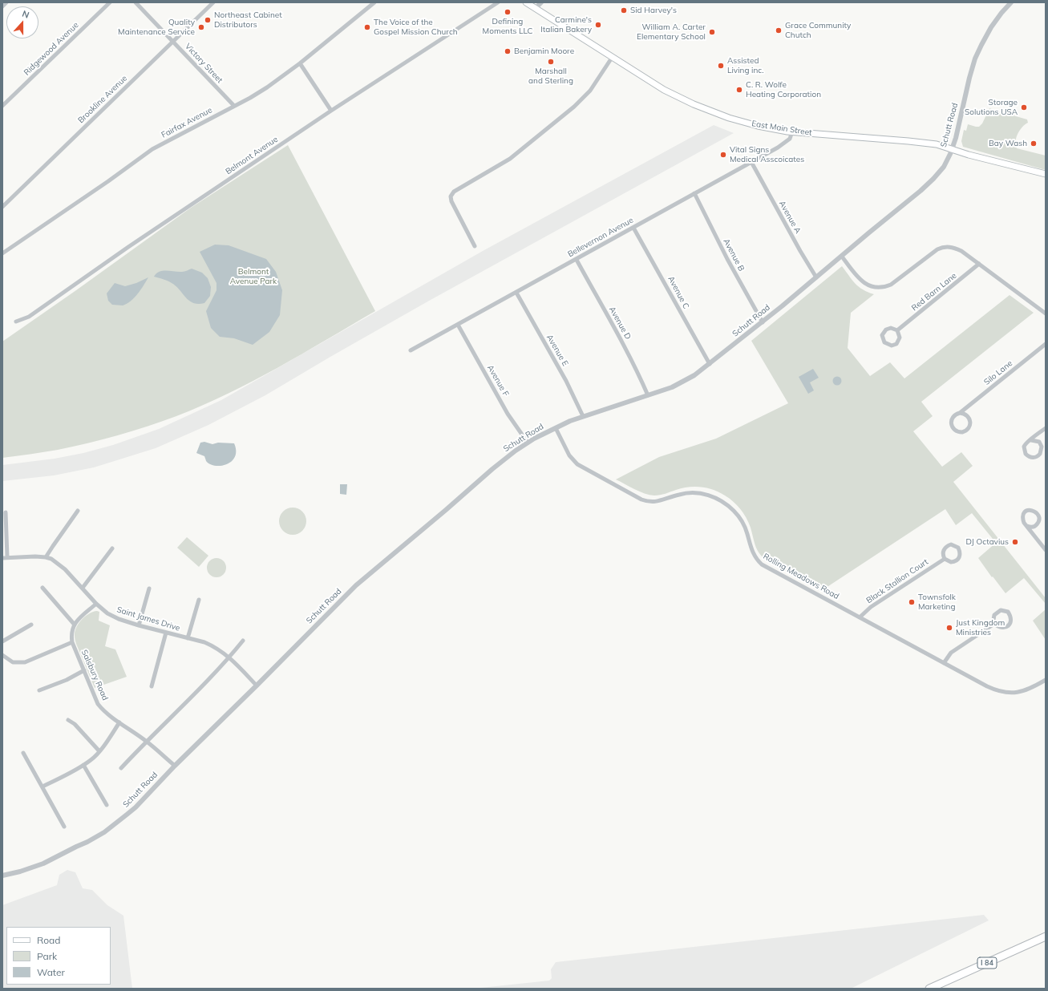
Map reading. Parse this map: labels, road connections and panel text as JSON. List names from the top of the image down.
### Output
{
  "streets": {
    "highway": ["I 84"],
    "main road": ["East Main Street"],
    "street": [
      "Ridgewood Avenue",
      "Victory Street",
      "Brookline Avenue",
      "Fairfax Avenue",
      "Schutt Road",
      "Belmont Avenue",
      "Avenue A",
      "Bellevernon Avenue",
      "Avenue B",
      "Red Barn Lane",
      "Avenue C",
      "Avenue D",
      "Avenue E",
      "Silo Lane",
      "Avenue F",
      "Rolling Meadows Road",
      "Black Stallion Court",
      "Saint James Drive",
      "Salsbury Road"
    ]
  },
  "crossings": [
    ["Victory Street", "Brookline Avenue"],
    ["Victory Street", "Fairfax Avenue"],
    ["Schutt Road", "East Main Street"],
    ["Schutt Road", "Avenue A"],
    ["Schutt Road", "Avenue B"],
    ["Schutt Road", "Avenue C"],
    ["Schutt Road", "Avenue D"],
    ["Schutt Road", "Avenue E"],
    ["Schutt Road", "Avenue F"],
    ["Schutt Road", "Rolling Meadows Road"],
    ["Schutt Road", "Saint James Drive"],
    ["Schutt Road", "Salsbury Road"],
    ["East Main Street", "Bellevernon Avenue"],
    ["Avenue A", "Bellevernon Avenue"],
    ["Bellevernon Avenue", "Avenue B"],
    ["Bellevernon Avenue", "Avenue C"],
    ["Bellevernon Avenue", "Avenue D"],
    ["Bellevernon Avenue", "Avenue E"],
    ["Bellevernon Avenue", "Avenue F"],
    ["Rolling Meadows Road", "Black Stallion Court"]
  ],
  "parks": ["Belmont Avenue Park"],
  "places": [
    "Sid Harvey's",
    "Defining Moments LLC",
    "Northeast Cabinet Distributors",
    "Carmine's Italian Bakery",
    "Quality Maintenance Service",
    "The Voice of the Gospel Mission Church",
    "Grace Community Chutch",
    "William A. Carter Elementary School",
    "Benjamin Moore",
    "Marshall and Sterling",
    "Assisted Living inc.",
    "C. R. Wolfe Heating Corporation",
    "Storage Solutions USA",
    "Bay Wash",
    "Vital Signs Medical Asscoicates",
    "DJ Octavius",
    "Townsfolk Marketing",
    "Just Kingdom Ministries"
  ],
  "legend": ["Road", "Park", "Water"],
  "north": "top"
}
